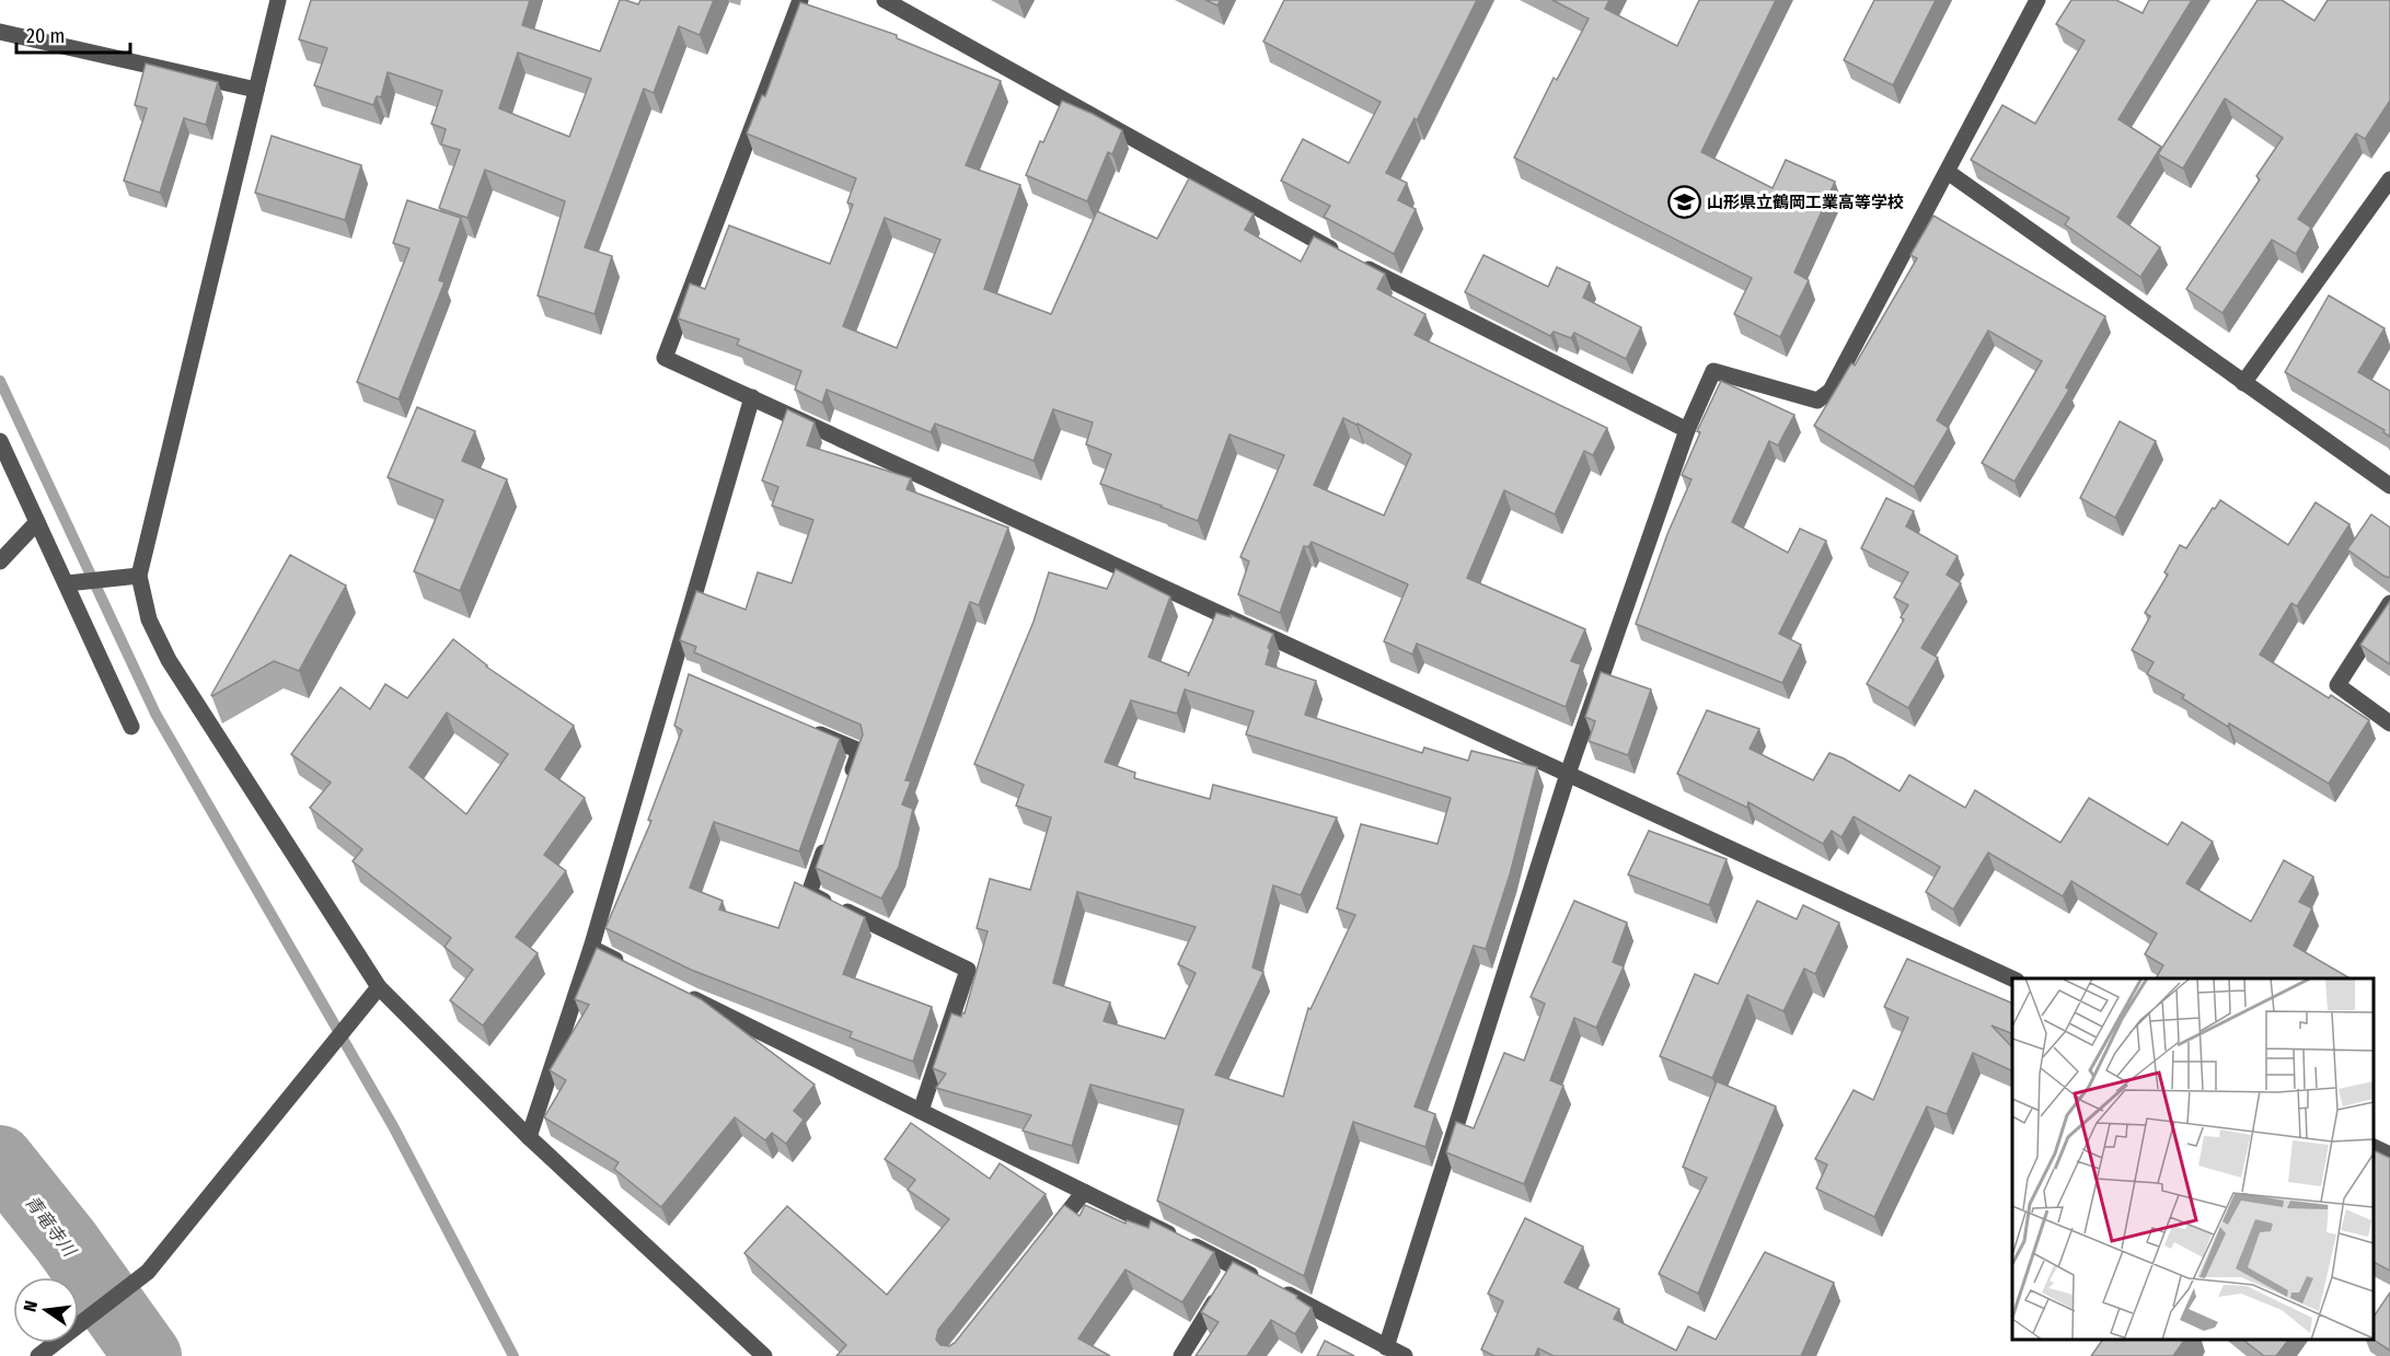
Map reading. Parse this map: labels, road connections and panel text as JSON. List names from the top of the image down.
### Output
{
  "water": ["青竜寺川"],
  "places": {
    "school or university": ["山形県立鶴岡工業高等学校"]
  },
  "scale_bar": "20 m",
  "north": "left"
}
